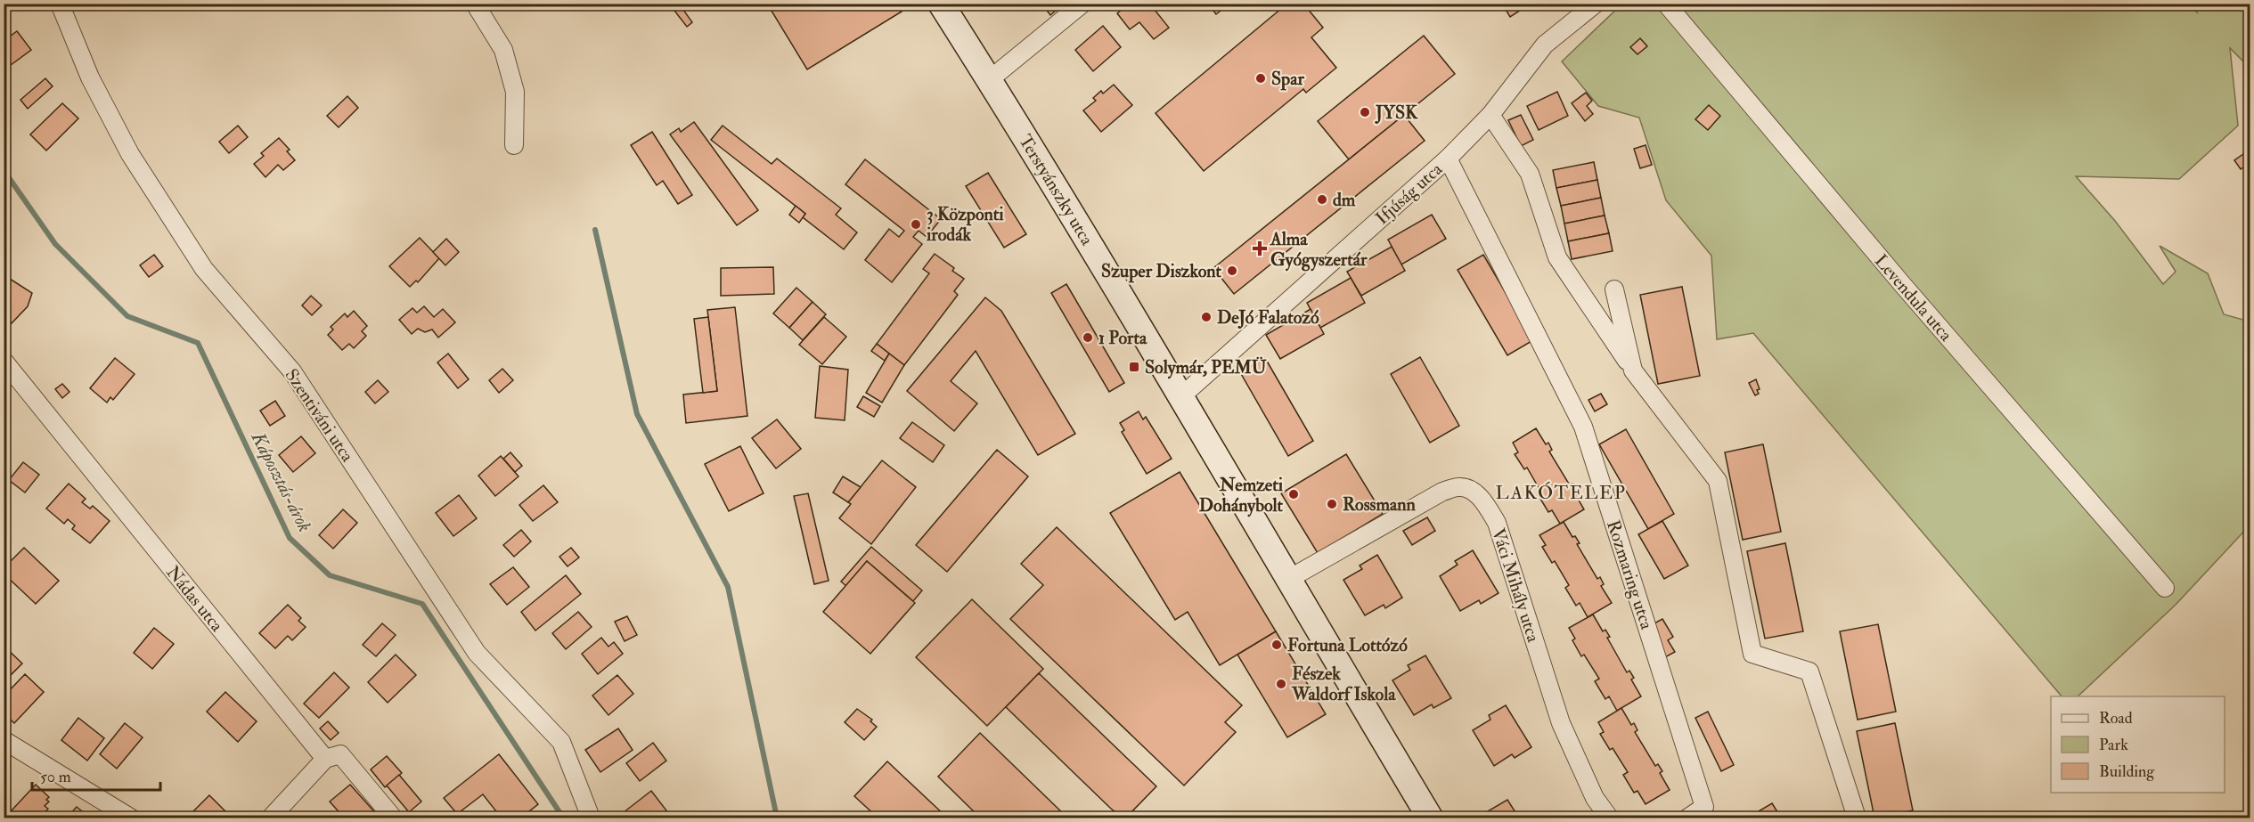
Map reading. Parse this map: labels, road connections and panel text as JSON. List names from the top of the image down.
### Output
{
  "streets": {
    "main road": ["Terstyánszky utca"],
    "street": [
      "Ifjúság utca",
      "Levendula utca",
      "Szentiváni utca",
      "Rozmaring utca",
      "Váci Mihály utca",
      "Nádas utca"
    ]
  },
  "crossings": [
    ["Terstyánszky utca", "Ifjúság utca"],
    ["Terstyánszky utca", "Váci Mihály utca"],
    ["Ifjúság utca", "Rozmaring utca"]
  ],
  "districts": ["LAKÓTELEP"],
  "water": ["Káposztás-árok"],
  "places": {
    "other": [
      "Spar",
      "JYSK",
      "dm",
      "3 Központi irodák",
      "Szuper Diszkont",
      "DeJó Falatozó",
      "1 Porta",
      "Nemzeti Dohánybolt",
      "Rossmann",
      "Fortuna Lottózó",
      "Fészek Waldorf Iskola"
    ],
    "health": ["Alma Gyógyszertár"],
    "transit": ["Solymár, PEMÜ"]
  },
  "legend": ["Road", "Park", "Building"],
  "scale_bar": "50 m"
}
